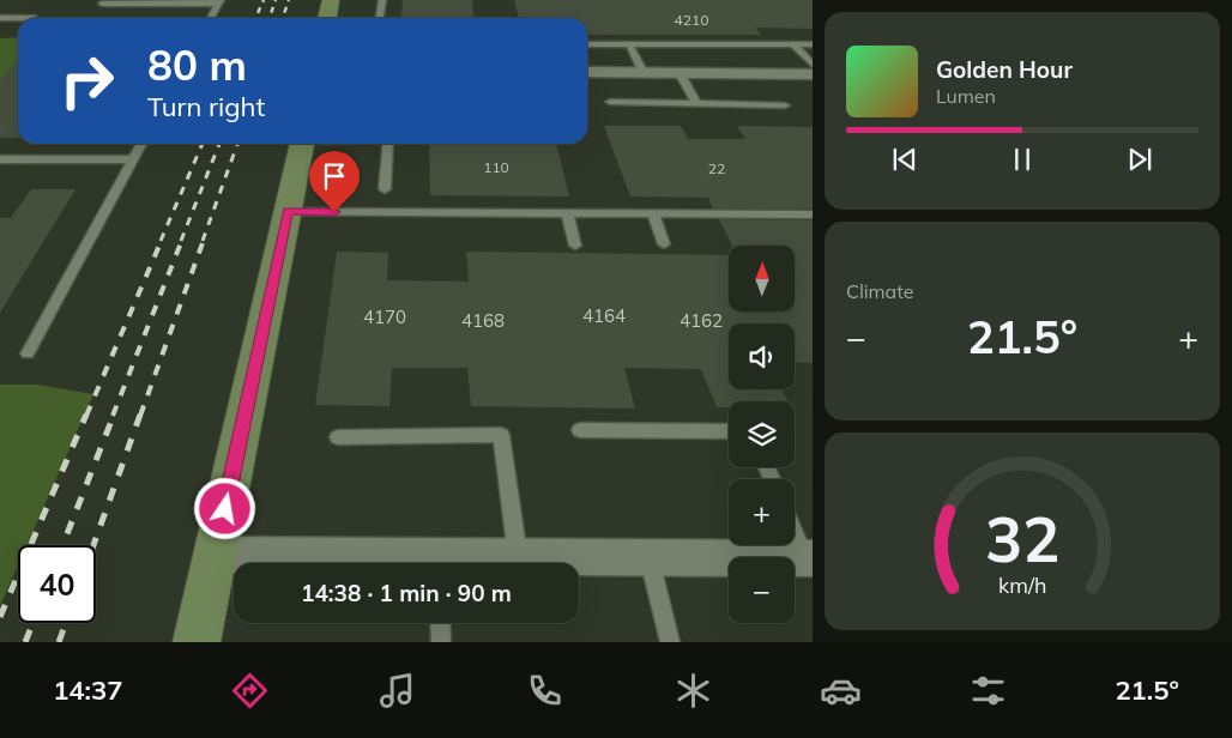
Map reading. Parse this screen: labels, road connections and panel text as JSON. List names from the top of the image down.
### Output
{
  "house_numbers": [
    "4210",
    "110",
    "22",
    "4164",
    "4170",
    "4168",
    "4162"
  ],
  "north": "top",
  "page": {
    "turn": ["80 m", "Turn right"],
    "song": ["Golden Hour", "Lumen"],
    "tile": "Climate",
    "map_buttons": ["+", "−"],
    "heat": ["−", "21.5°", "+"],
    "limit": "40",
    "trip": "14:38 · 1 min · 90 m",
    "tabs": ["14:37", "21.5°"],
    "gauge": ["32", "km/h"]
  }
}
